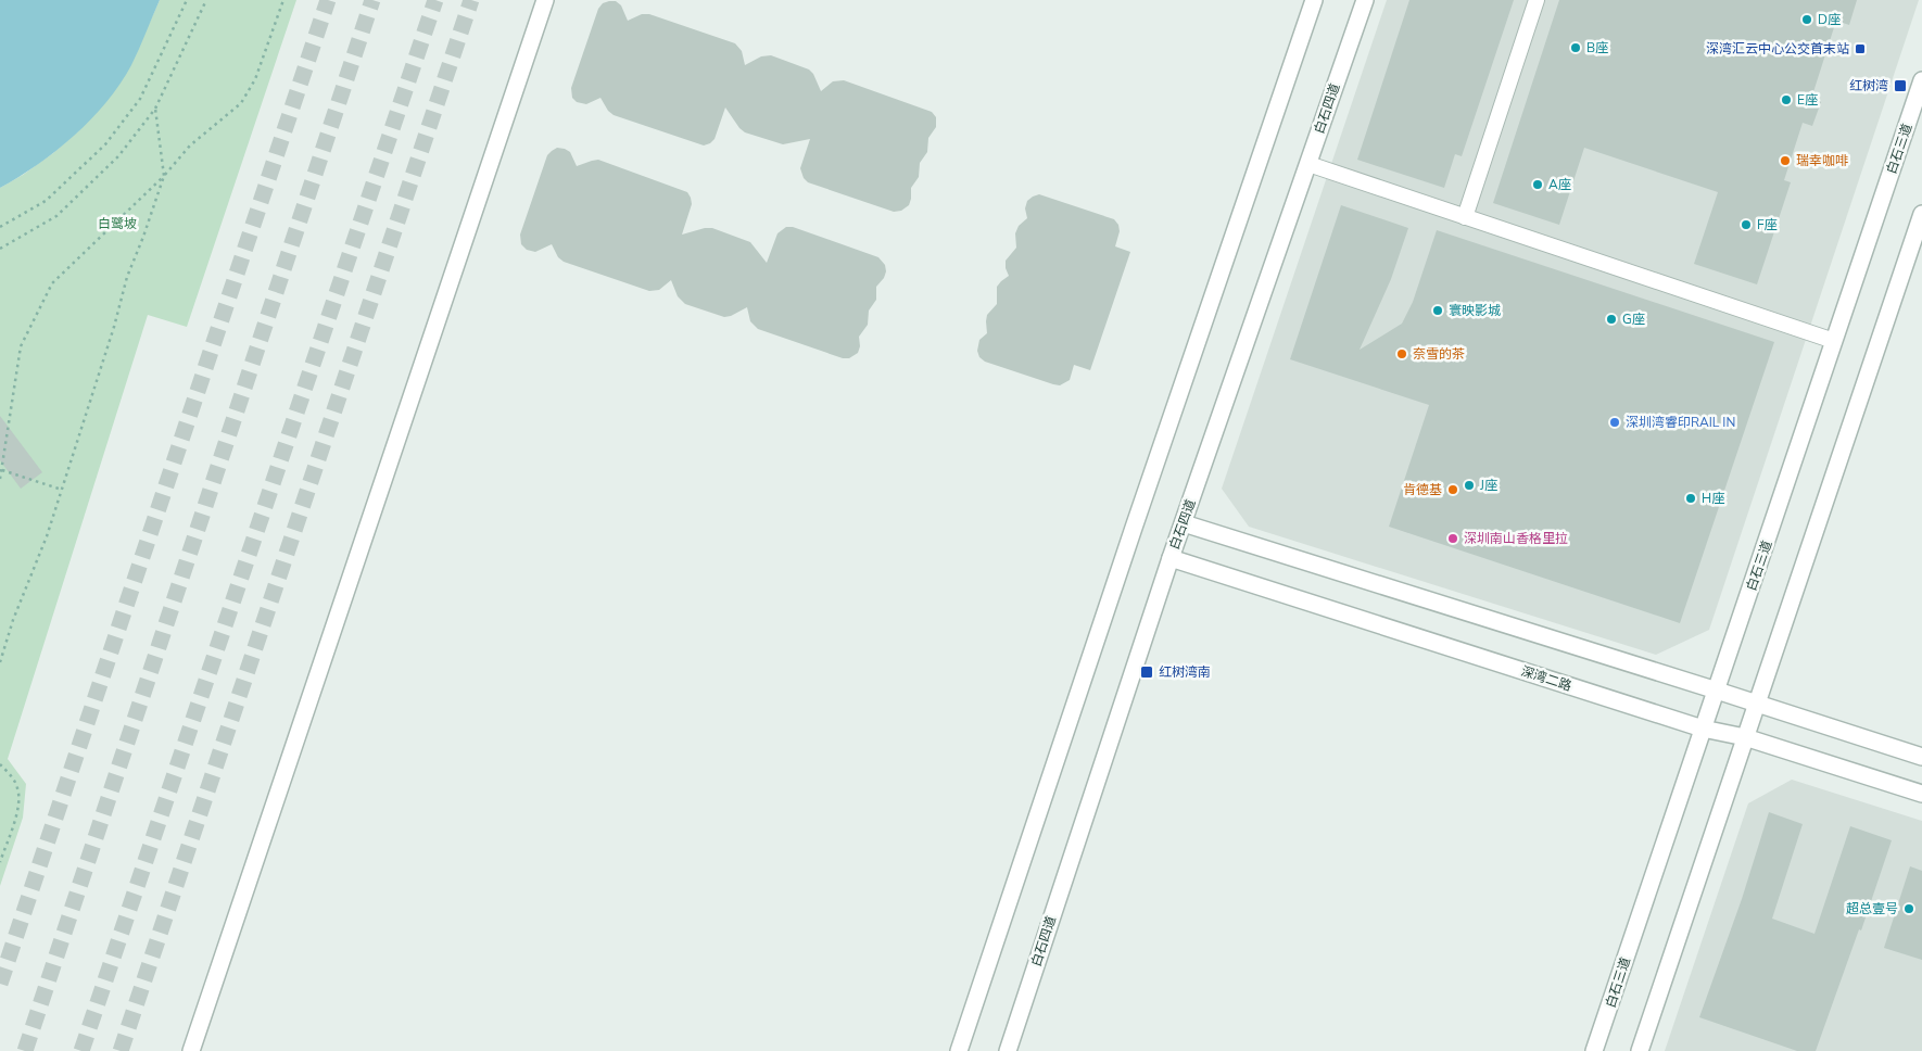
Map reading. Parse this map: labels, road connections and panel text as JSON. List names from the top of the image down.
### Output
{
  "streets": {
    "street": ["白石四道", "白石三道", "深湾二路"]
  },
  "crossings": [
    ["白石四道", "深湾二路"],
    ["白石三道", "深湾二路"]
  ],
  "parks": ["白鹭坡"],
  "places": {
    "other": [
      "D座",
      "B座",
      "E座",
      "瑞幸咖啡",
      "A座",
      "F座",
      "寰映影城",
      "G座",
      "奈雪的茶",
      "深圳湾睿印RAIL IN",
      "J座",
      "肯德基",
      "H座",
      "深圳南山香格里拉",
      "超总壹号"
    ],
    "transit": ["深湾汇云中心公交首末站", "红树湾", "红树湾南"]
  }
}
